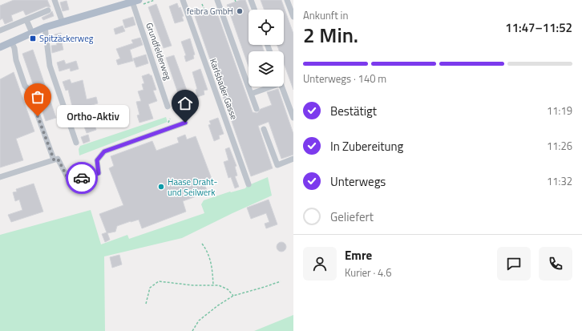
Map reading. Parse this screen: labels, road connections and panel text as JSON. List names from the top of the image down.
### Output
{
  "streets": {
    "street": ["Grundfelderweg", "Karlsbader Gasse"]
  },
  "places": {
    "other": ["feibra GmbH", "Ortho-Aktiv", "Haase Draht- und Seilwerk"],
    "transit": ["Spitzäckerweg"]
  },
  "page": {
    "heading": ["2 Min.", "Ankunft in", "11:47–11:52"],
    "panel": ["Emre", "Kurier · 4.6"],
    "bar": "Unterwegs · 140 m",
    "list": [
      ["Bestätigt", "11:19"],
      ["In Zubereitung", "11:26"],
      ["Unterwegs", "11:32"],
      "Geliefert"
    ],
    "bubble": "Ortho-Aktiv"
  }
}
